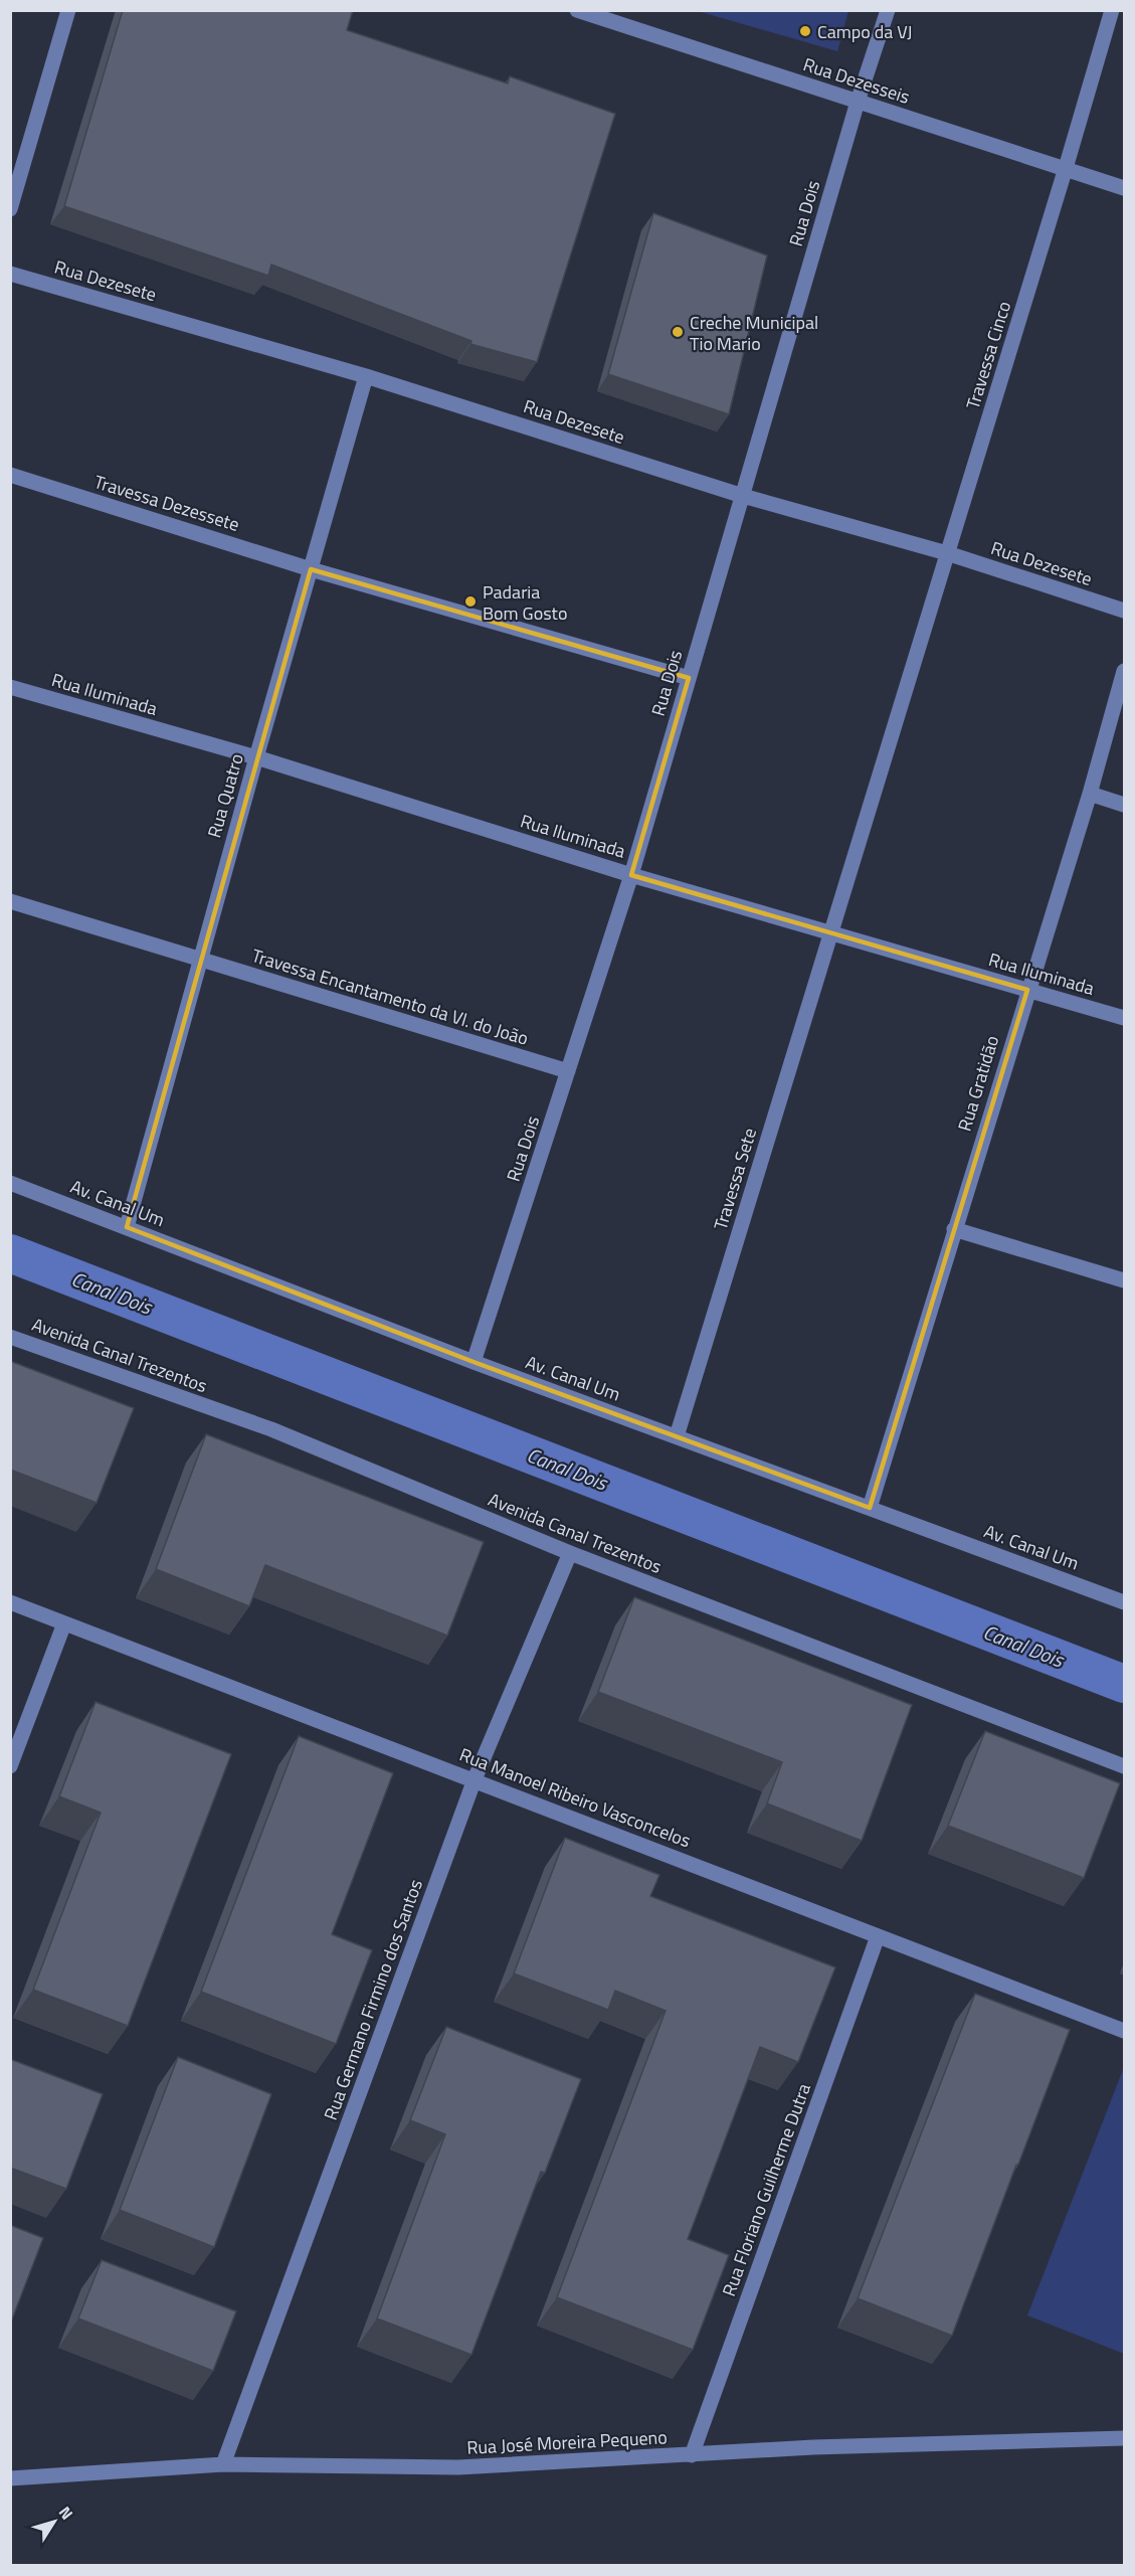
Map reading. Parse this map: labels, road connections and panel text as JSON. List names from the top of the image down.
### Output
{
  "streets": {
    "street": [
      "Rua Dezesseis",
      "Rua Dois",
      "Rua Dezesete",
      "Travessa Cinco",
      "Travessa Dezessete",
      "Rua Iluminada",
      "Rua Quatro",
      "Travessa Encantamento da Vl. do João",
      "Rua Gratidão",
      "Travessa Sete",
      "Av. Canal Um",
      "Avenida Canal Trezentos",
      "Rua Manoel Ribeiro Vasconcelos",
      "Rua Germano Firmino dos Santos",
      "Rua Floriano Guilherme Dutra",
      "Rua José Moreira Pequeno"
    ]
  },
  "crossings": [
    ["Rua Dezesseis", "Rua Dois"],
    ["Rua Dezesseis", "Travessa Cinco"],
    ["Rua Dois", "Rua Dezesete"],
    ["Rua Dois", "Travessa Dezessete"],
    ["Rua Dois", "Rua Iluminada"],
    ["Rua Dois", "Travessa Encantamento da Vl. do João"],
    ["Rua Dois", "Av. Canal Um"],
    ["Rua Dezesete", "Travessa Cinco"],
    ["Rua Dezesete", "Rua Quatro"],
    ["Travessa Cinco", "Rua Iluminada"],
    ["Travessa Cinco", "Travessa Sete"],
    ["Travessa Dezessete", "Rua Quatro"],
    ["Rua Iluminada", "Rua Quatro"],
    ["Rua Iluminada", "Rua Gratidão"],
    ["Rua Iluminada", "Travessa Sete"],
    ["Rua Quatro", "Travessa Encantamento da Vl. do João"],
    ["Rua Quatro", "Av. Canal Um"],
    ["Rua Gratidão", "Av. Canal Um"],
    ["Travessa Sete", "Av. Canal Um"],
    ["Avenida Canal Trezentos", "Rua Germano Firmino dos Santos"],
    ["Rua Manoel Ribeiro Vasconcelos", "Rua Germano Firmino dos Santos"],
    ["Rua Manoel Ribeiro Vasconcelos", "Rua Floriano Guilherme Dutra"],
    ["Rua Germano Firmino dos Santos", "Rua José Moreira Pequeno"],
    ["Rua Floriano Guilherme Dutra", "Rua José Moreira Pequeno"]
  ],
  "water": ["Canal Dois"],
  "places": ["Campo da VJ", "Creche Municipal Tio Mario", "Padaria Bom Gosto"],
  "north": "top right"
}
